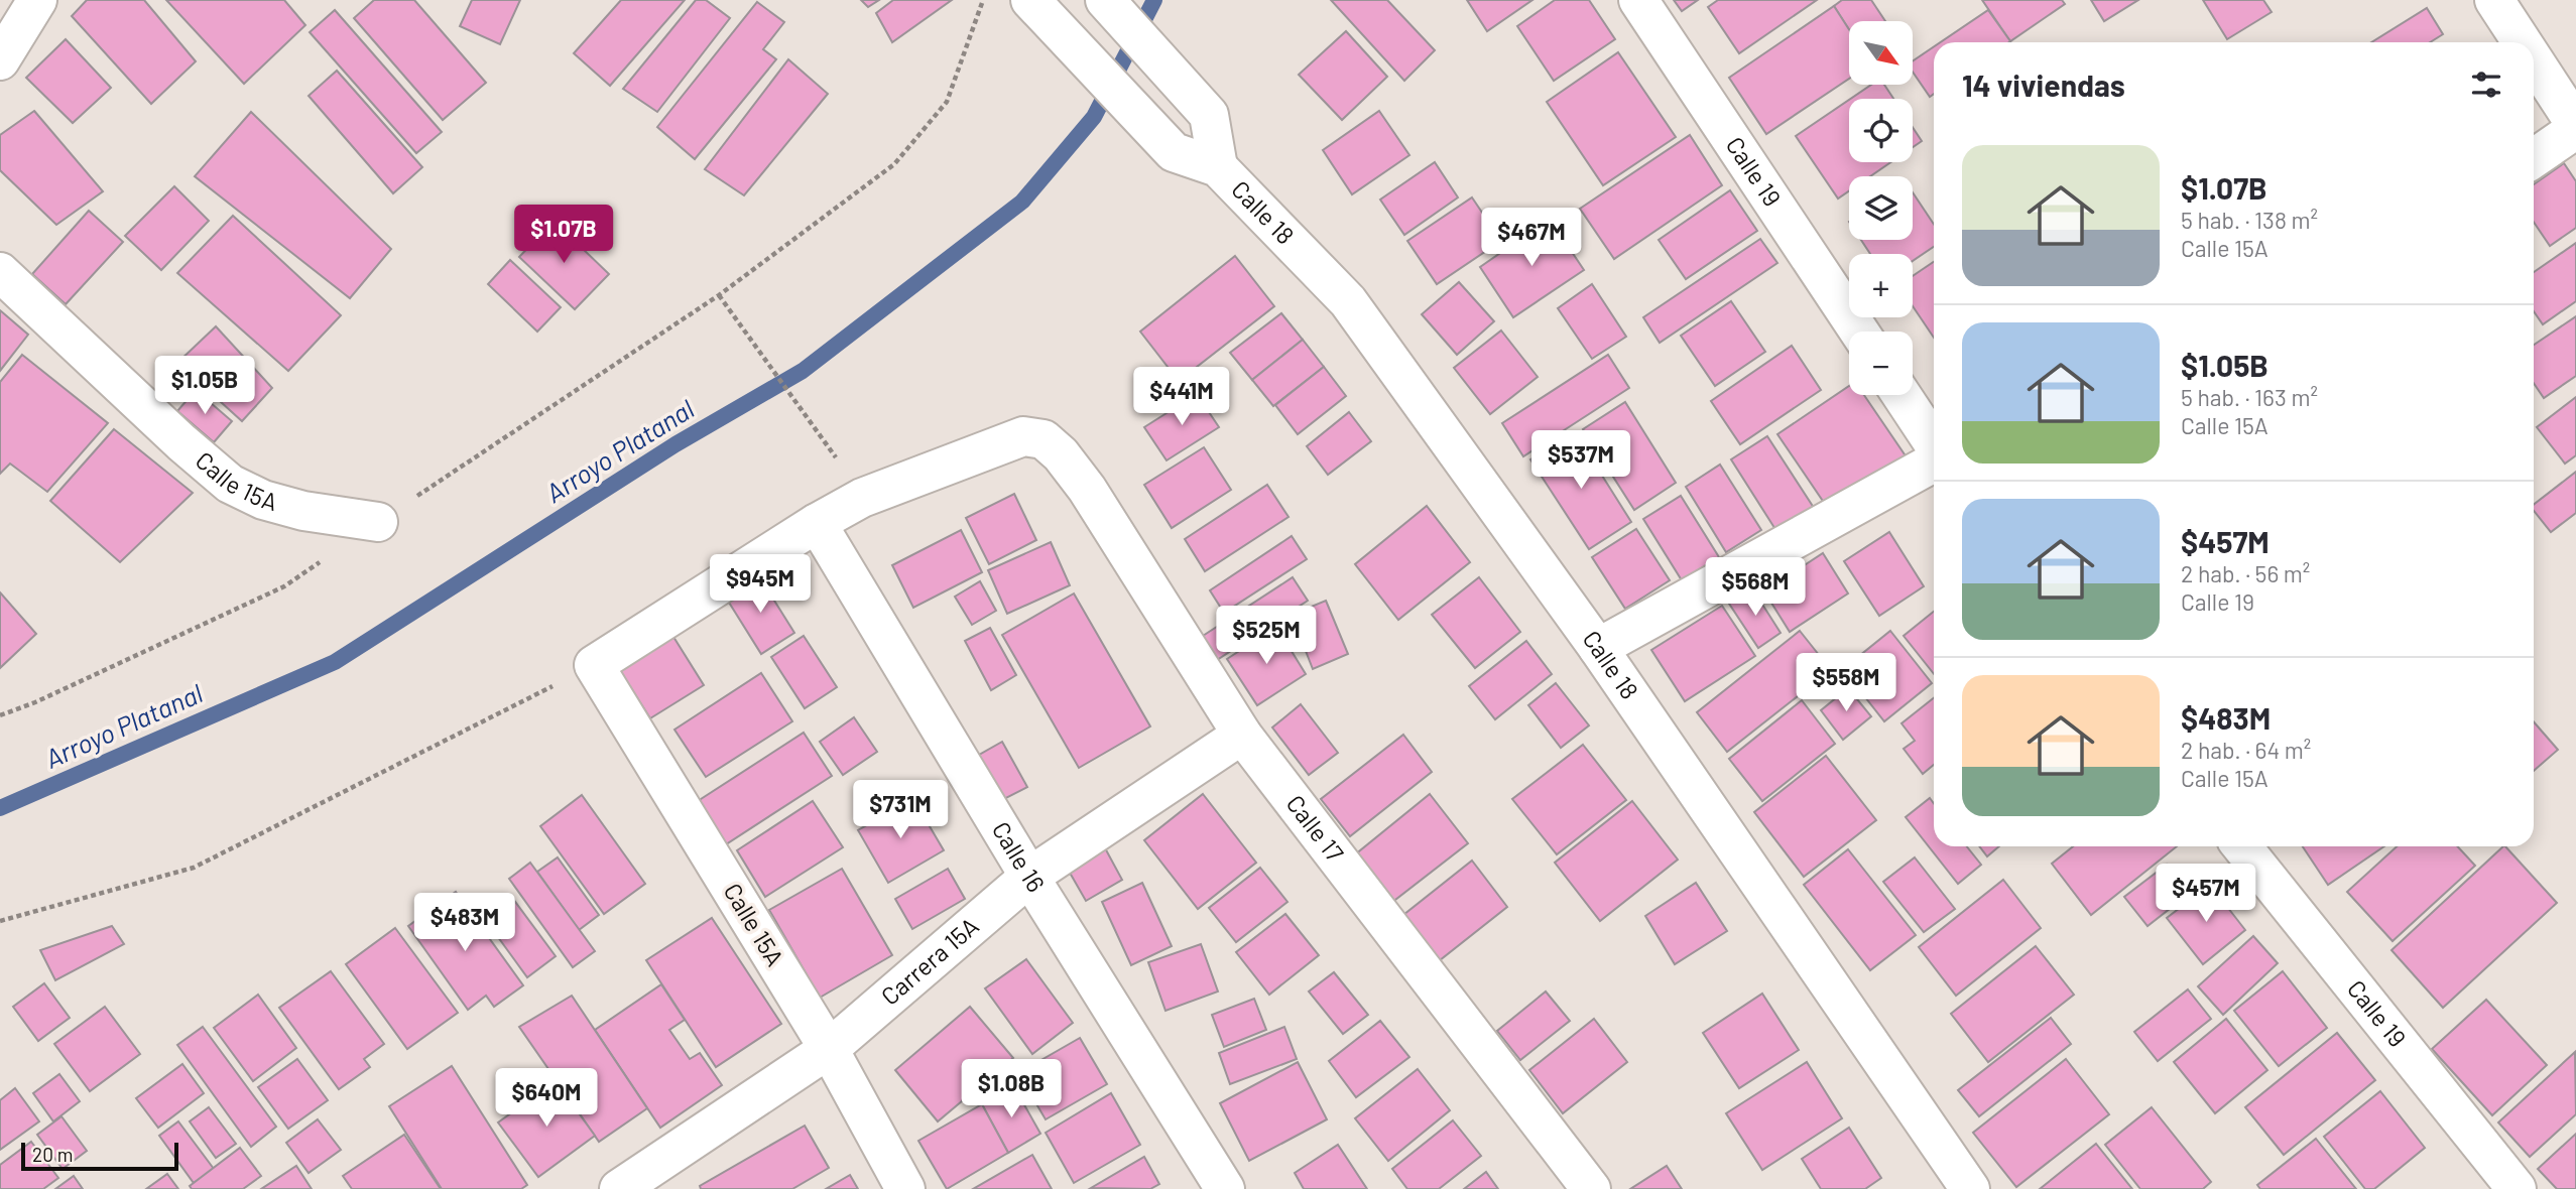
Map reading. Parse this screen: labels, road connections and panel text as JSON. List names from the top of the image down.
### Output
{
  "streets": {
    "street": [
      "Calle 19",
      "Calle 18",
      "Calle 15A",
      "Calle 17",
      "Calle 16",
      "Carrera 15A"
    ]
  },
  "crossings": [
    ["Calle 15A", "Carrera 15A"],
    ["Calle 17", "Calle 16"],
    ["Calle 17", "Carrera 15A"],
    ["Calle 16", "Carrera 15A"]
  ],
  "water": ["Arroyo Platanal"],
  "scale_bar": "20 m",
  "north": "bottom right",
  "page": {
    "map_buttons": ["+", "−"],
    "heading": "14 viviendas",
    "list": [
      {
        "name": "$1.07B",
        "note": "5 hab. · 138 m² · Calle 15A"
      },
      {
        "name": "$1.05B",
        "note": "5 hab. · 163 m² · Calle 15A"
      },
      {
        "name": "$457M",
        "note": "2 hab. · 56 m² · Calle 19"
      },
      {
        "name": "$483M",
        "note": "2 hab. · 64 m² · Calle 15A"
      }
    ],
    "price": [
      "$1.07B",
      "$467M",
      "$1.05B",
      "$441M",
      "$537M",
      "$945M",
      "$568M",
      "$525M",
      "$558M",
      "$731M",
      "$457M",
      "$483M",
      "$1.08B",
      "$640M"
    ],
    "scale": "20 m"
  }
}
